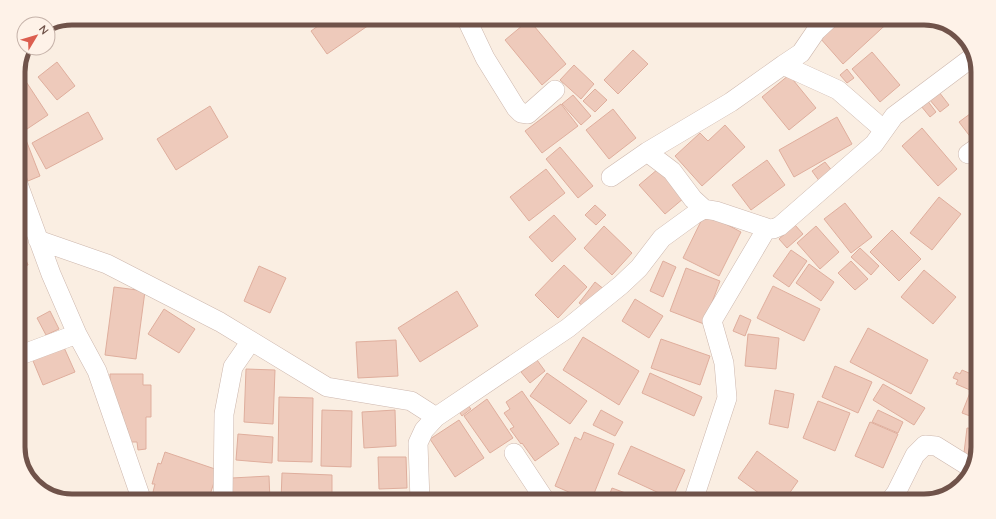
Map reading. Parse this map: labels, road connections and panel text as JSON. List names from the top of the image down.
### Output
{
  "north": "top right"
}
